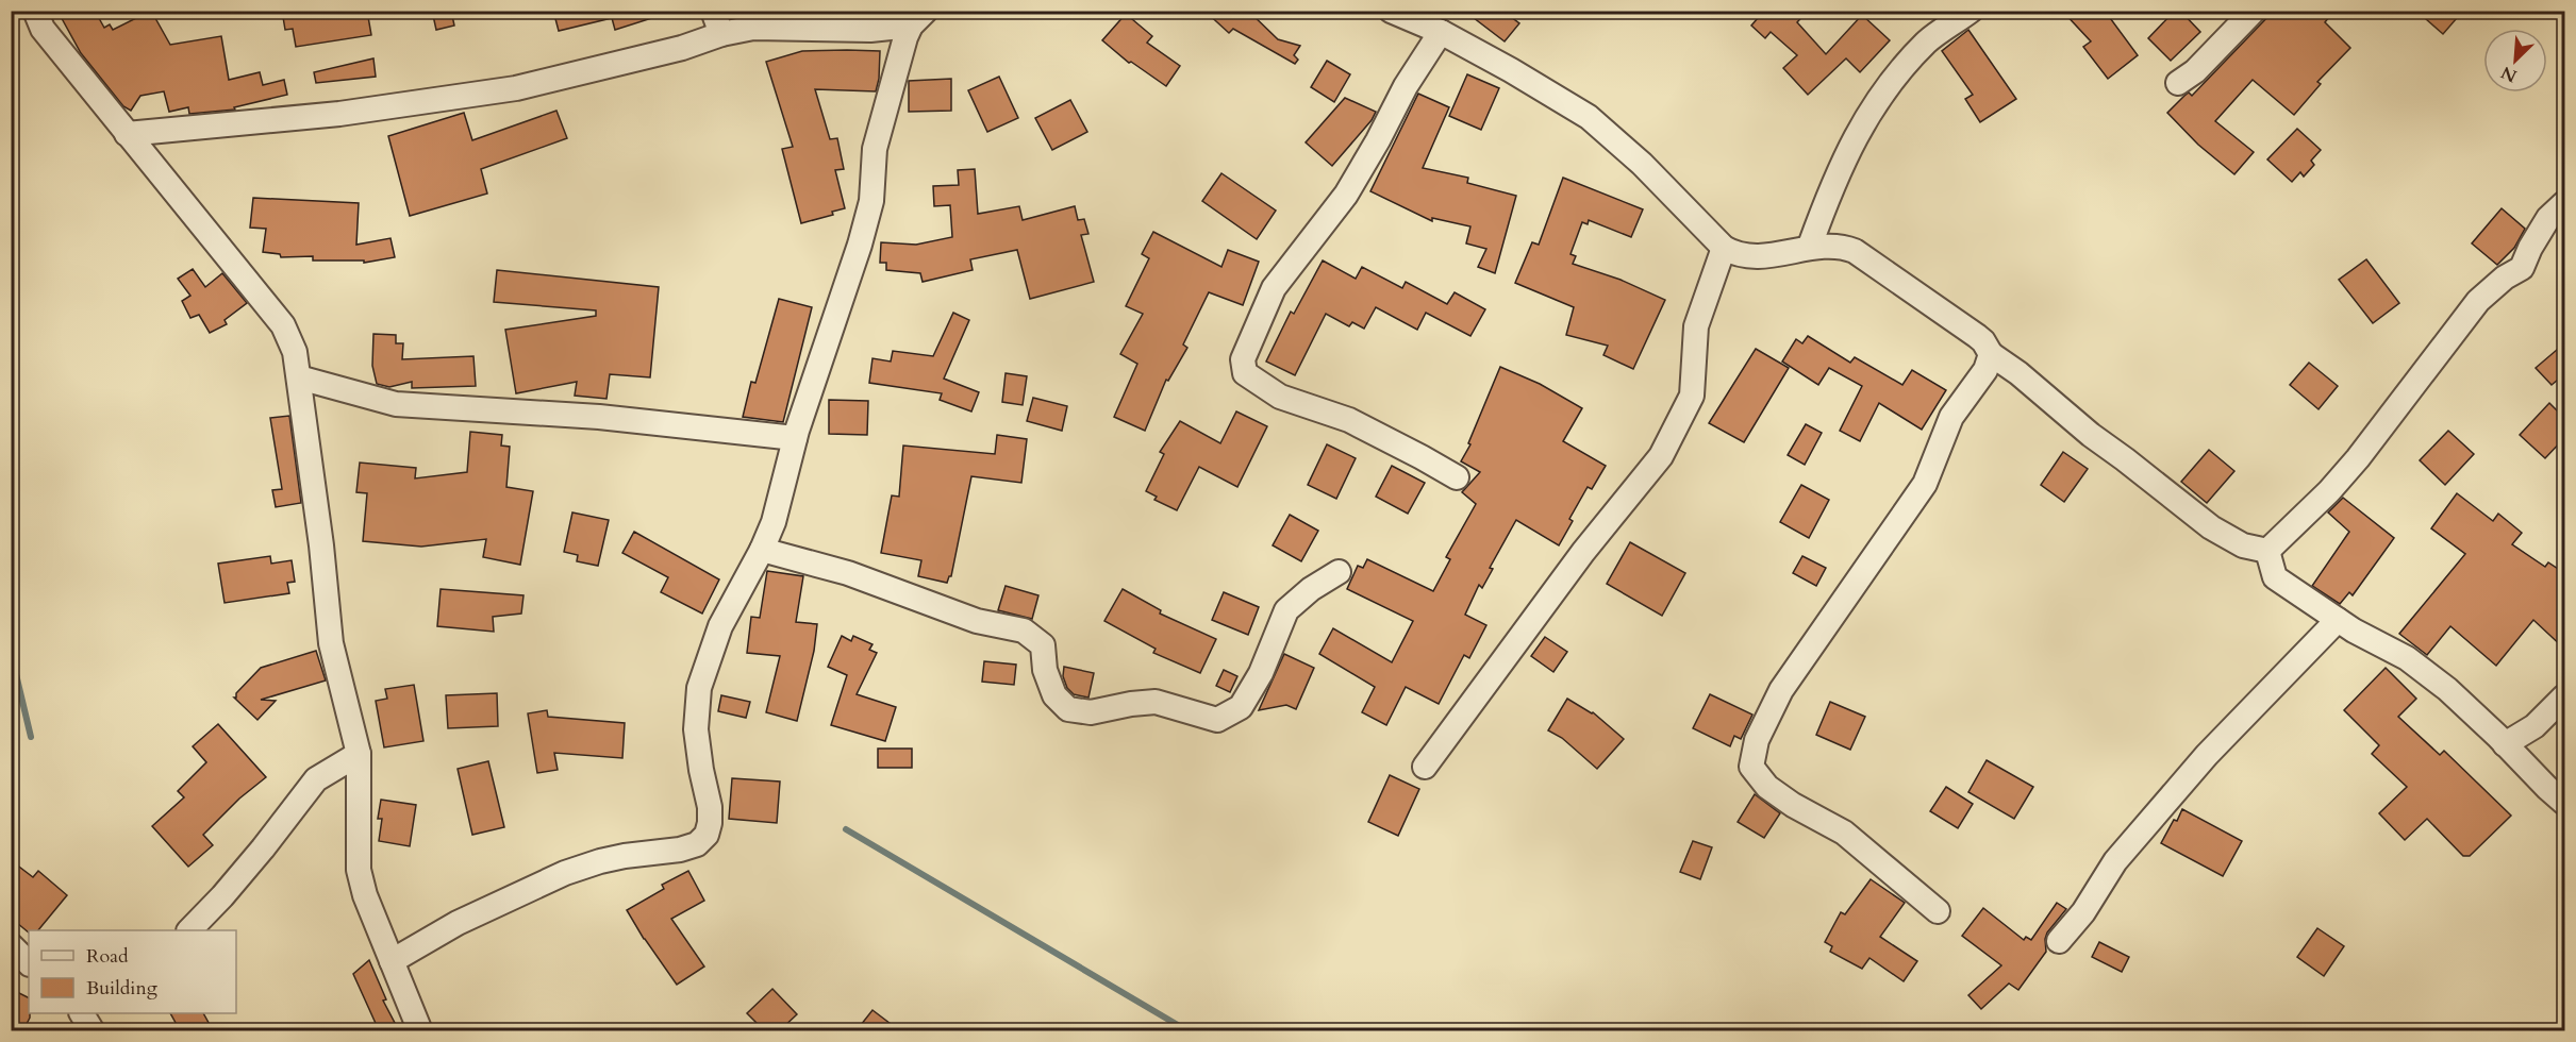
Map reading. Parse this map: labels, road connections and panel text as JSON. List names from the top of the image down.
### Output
{
  "legend": ["Road", "Building"],
  "north": "bottom left"
}
